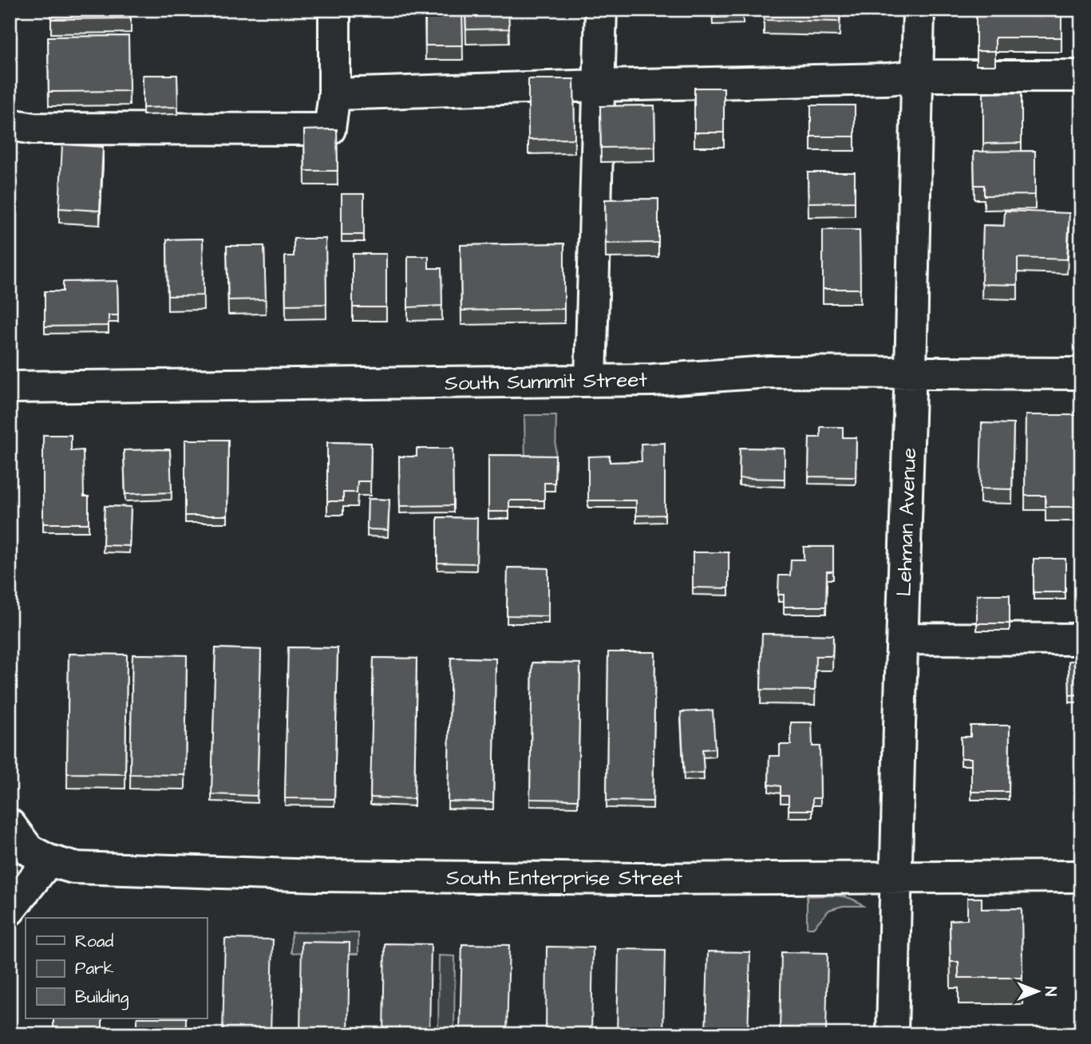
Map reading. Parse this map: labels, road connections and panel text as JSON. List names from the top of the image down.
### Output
{
  "streets": {
    "street": ["South Summit Street", "Lehman Avenue", "South Enterprise Street"]
  },
  "crossings": [
    ["South Summit Street", "Lehman Avenue"],
    ["Lehman Avenue", "South Enterprise Street"]
  ],
  "legend": ["Road", "Park", "Building"],
  "north": "right"
}
